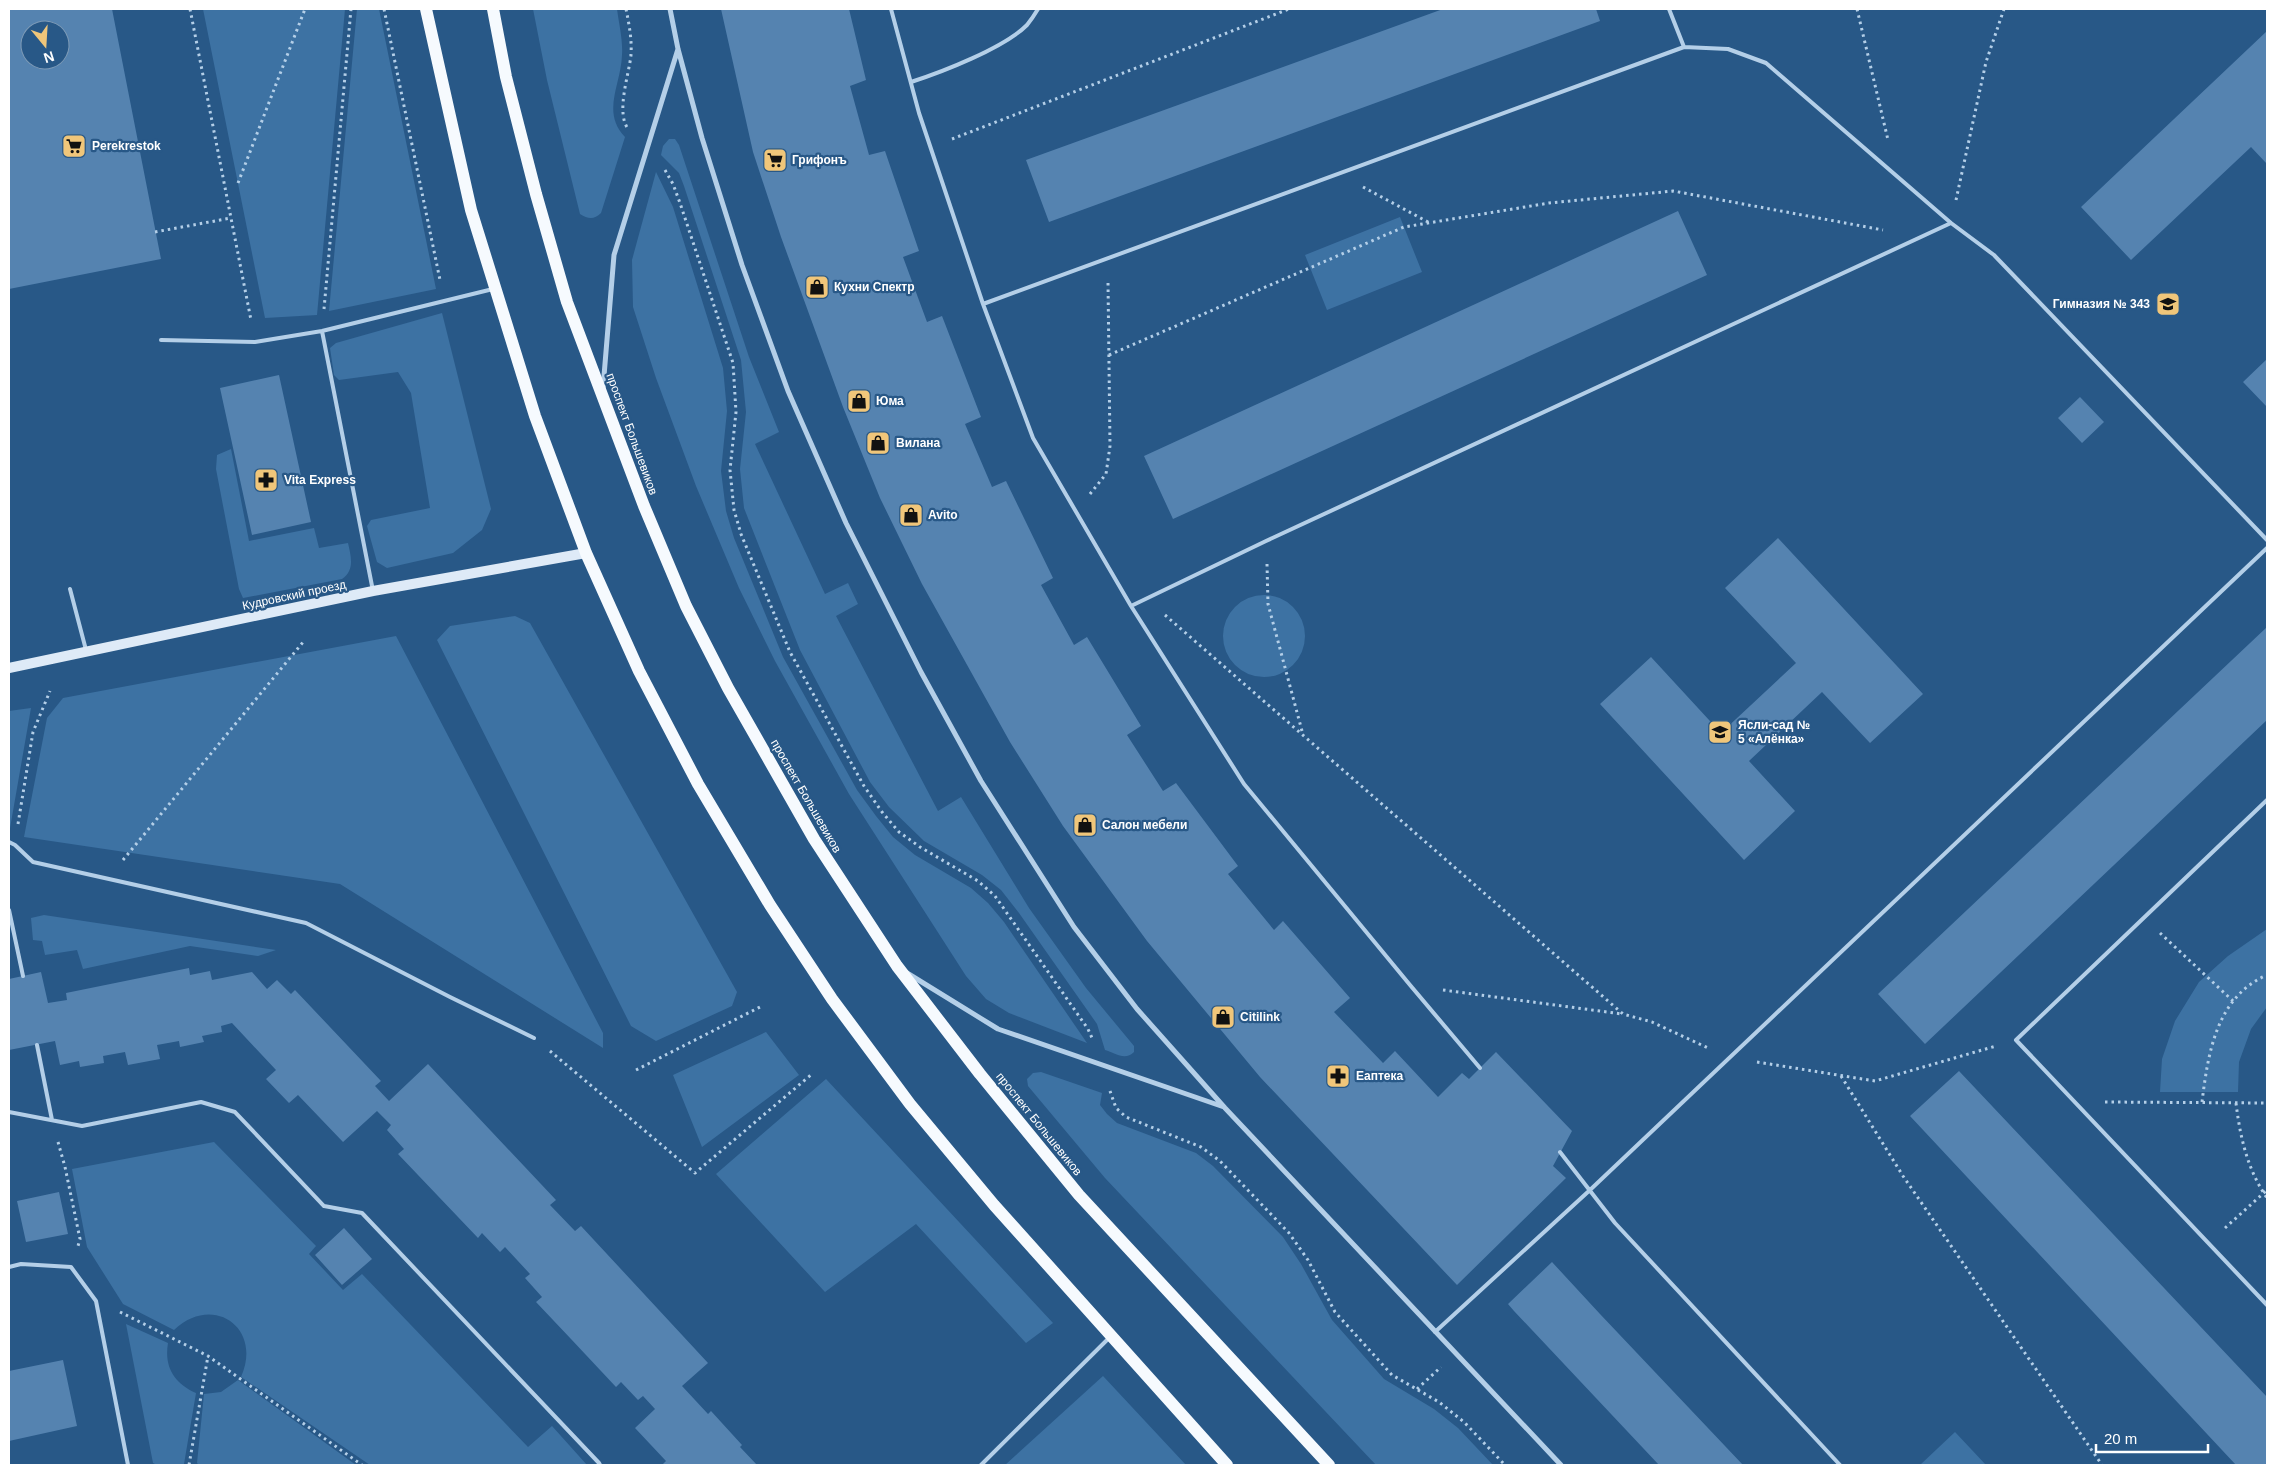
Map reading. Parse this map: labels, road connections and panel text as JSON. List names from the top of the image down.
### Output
{
  "streets": {
    "main road": ["проспект Большевиков"],
    "street": ["Кудровский проезд"]
  },
  "places": {
    "supermarket": ["Perekrestok", "Грифонъ"],
    "shop": [
      "Кухни Спектр",
      "Юма",
      "Вилана",
      "Avito",
      "Салон мебели",
      "Citilink"
    ],
    "school or university": ["Гимназия № 343", "Ясли-сад № 5 «Алёнка»"],
    "pharmacy": ["Vita Express", "Еаптека"]
  },
  "scale_bar": "20 m",
  "north": "bottom"
}
